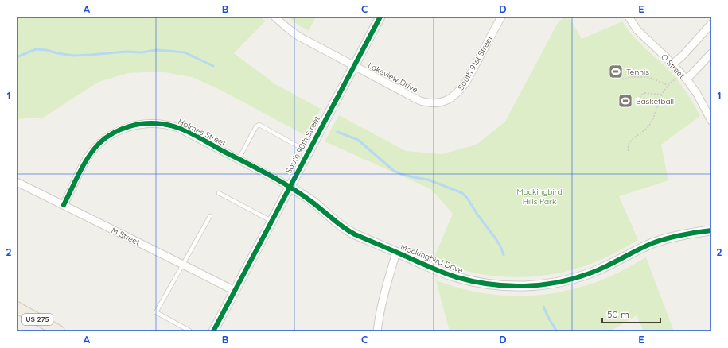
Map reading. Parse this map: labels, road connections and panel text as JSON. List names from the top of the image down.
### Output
{
  "streets": {
    "main road": ["US 275"],
    "street": [
      "South 91st Street",
      "O Street",
      "Lakeview Drive",
      "Holmes Street",
      "South 90th Street",
      "M Street",
      "Mockingbird Drive"
    ]
  },
  "crossings": [
    ["South 91st Street", "Lakeview Drive"],
    ["Lakeview Drive", "South 90th Street"],
    ["Holmes Street", "South 90th Street"],
    ["Holmes Street", "M Street"],
    ["Holmes Street", "Mockingbird Drive"],
    ["South 90th Street", "M Street"],
    ["South 90th Street", "Mockingbird Drive"]
  ],
  "parks": ["Mockingbird Hills Park"],
  "places": {
    "sports": ["Tennis", "Basketball"]
  },
  "scale_bar": "50 m",
  "grid": {
    "columns": [
      "A",
      "B",
      "C",
      "D",
      "E"
    ],
    "rows": ["1", "2"]
  }
}
